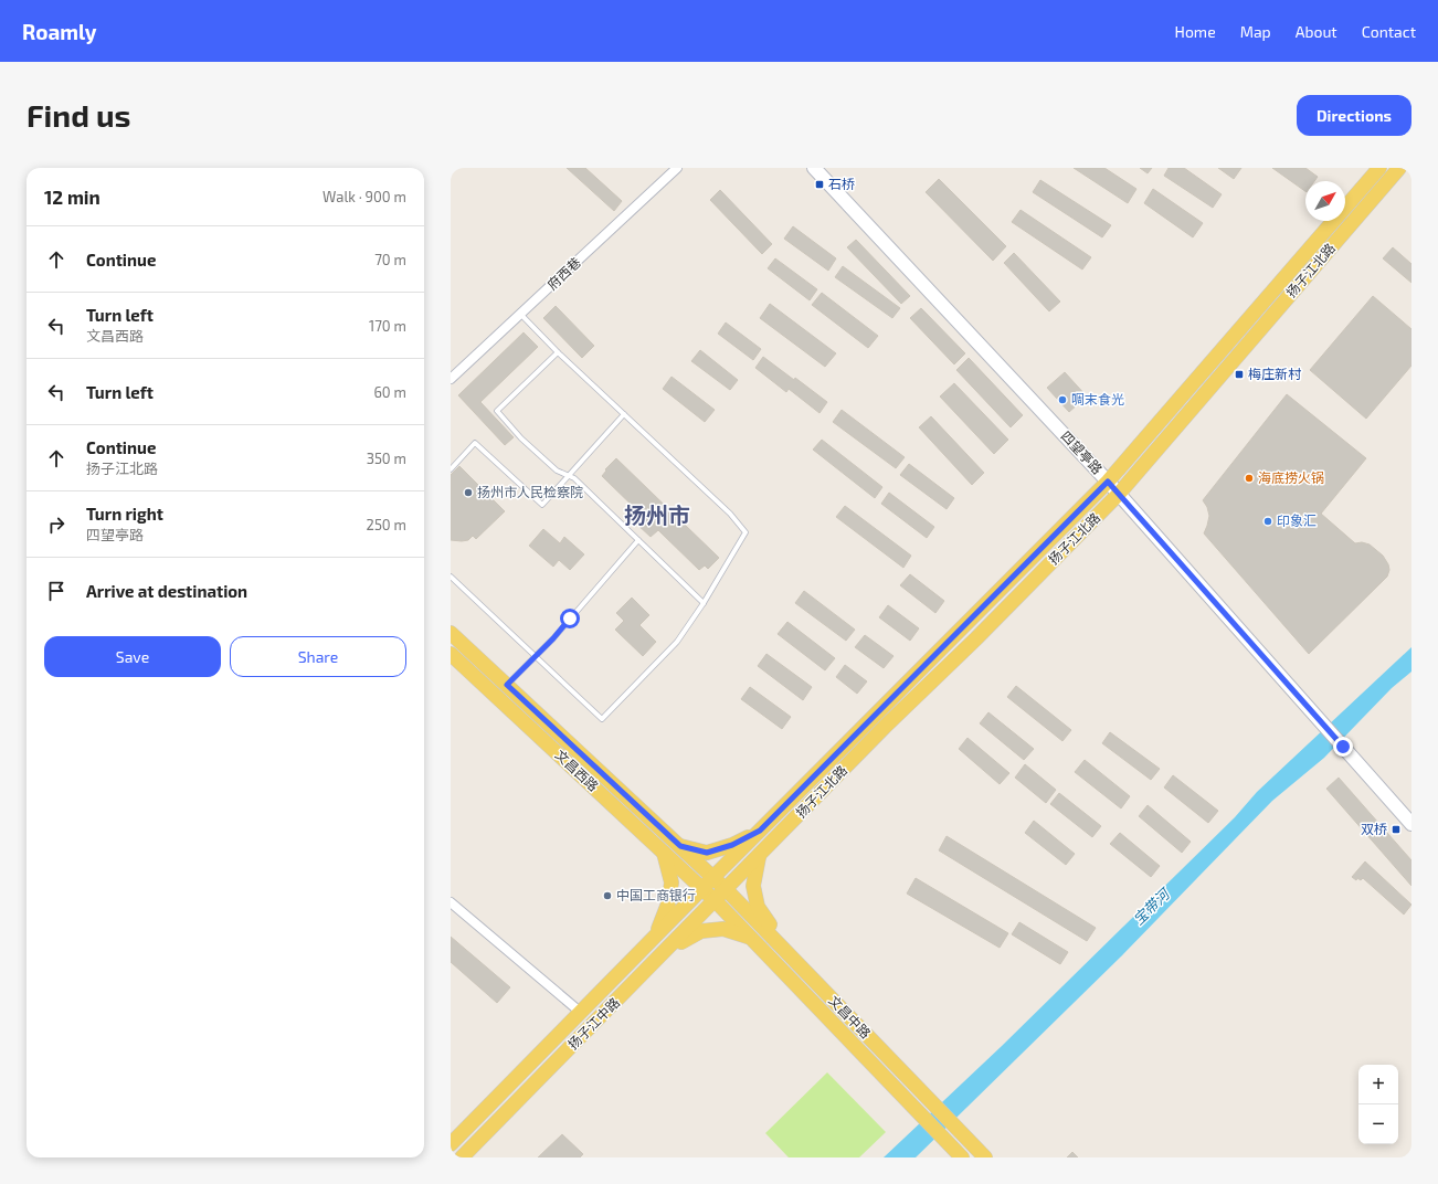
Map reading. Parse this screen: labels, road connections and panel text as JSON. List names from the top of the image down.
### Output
{
  "streets": {
    "main road": [
      "扬子江北路",
      "文昌西路",
      "文昌中路",
      "扬子江中路"
    ],
    "street": ["府西巷", "四望亭路"]
  },
  "crossings": [
    ["扬子江北路", "四望亭路"],
    ["扬子江北路", "文昌西路"],
    ["扬子江北路", "文昌中路"],
    ["扬子江北路", "扬子江中路"],
    ["文昌西路", "文昌中路"],
    ["文昌西路", "扬子江中路"],
    ["文昌中路", "扬子江中路"]
  ],
  "districts": ["扬州市"],
  "water": ["宝带河"],
  "places": {
    "transit": ["石桥", "梅庄新村", "双桥"],
    "other": [
      "啁末食光",
      "海底捞火锅",
      "扬州市人民检察院",
      "印象汇",
      "中国工商银行"
    ]
  },
  "north": "top right",
  "page": {
    "header": "Roamly",
    "nav": [
      "Home",
      "Map",
      "About",
      "Contact"
    ],
    "buttons": [
      "Directions",
      ["Save", "Share"]
    ],
    "title": "Find us",
    "heading": ["12 min", "Walk · 900 m"],
    "list": [
      ["Continue", "70 m"],
      ["Turn left", "文昌西路", "170 m"],
      ["Turn left", "60 m"],
      ["Continue", "扬子江北路", "350 m"],
      ["Turn right", "四望亭路", "250 m"],
      "Arrive at destination"
    ],
    "map_buttons": ["+", "−"]
  }
}
